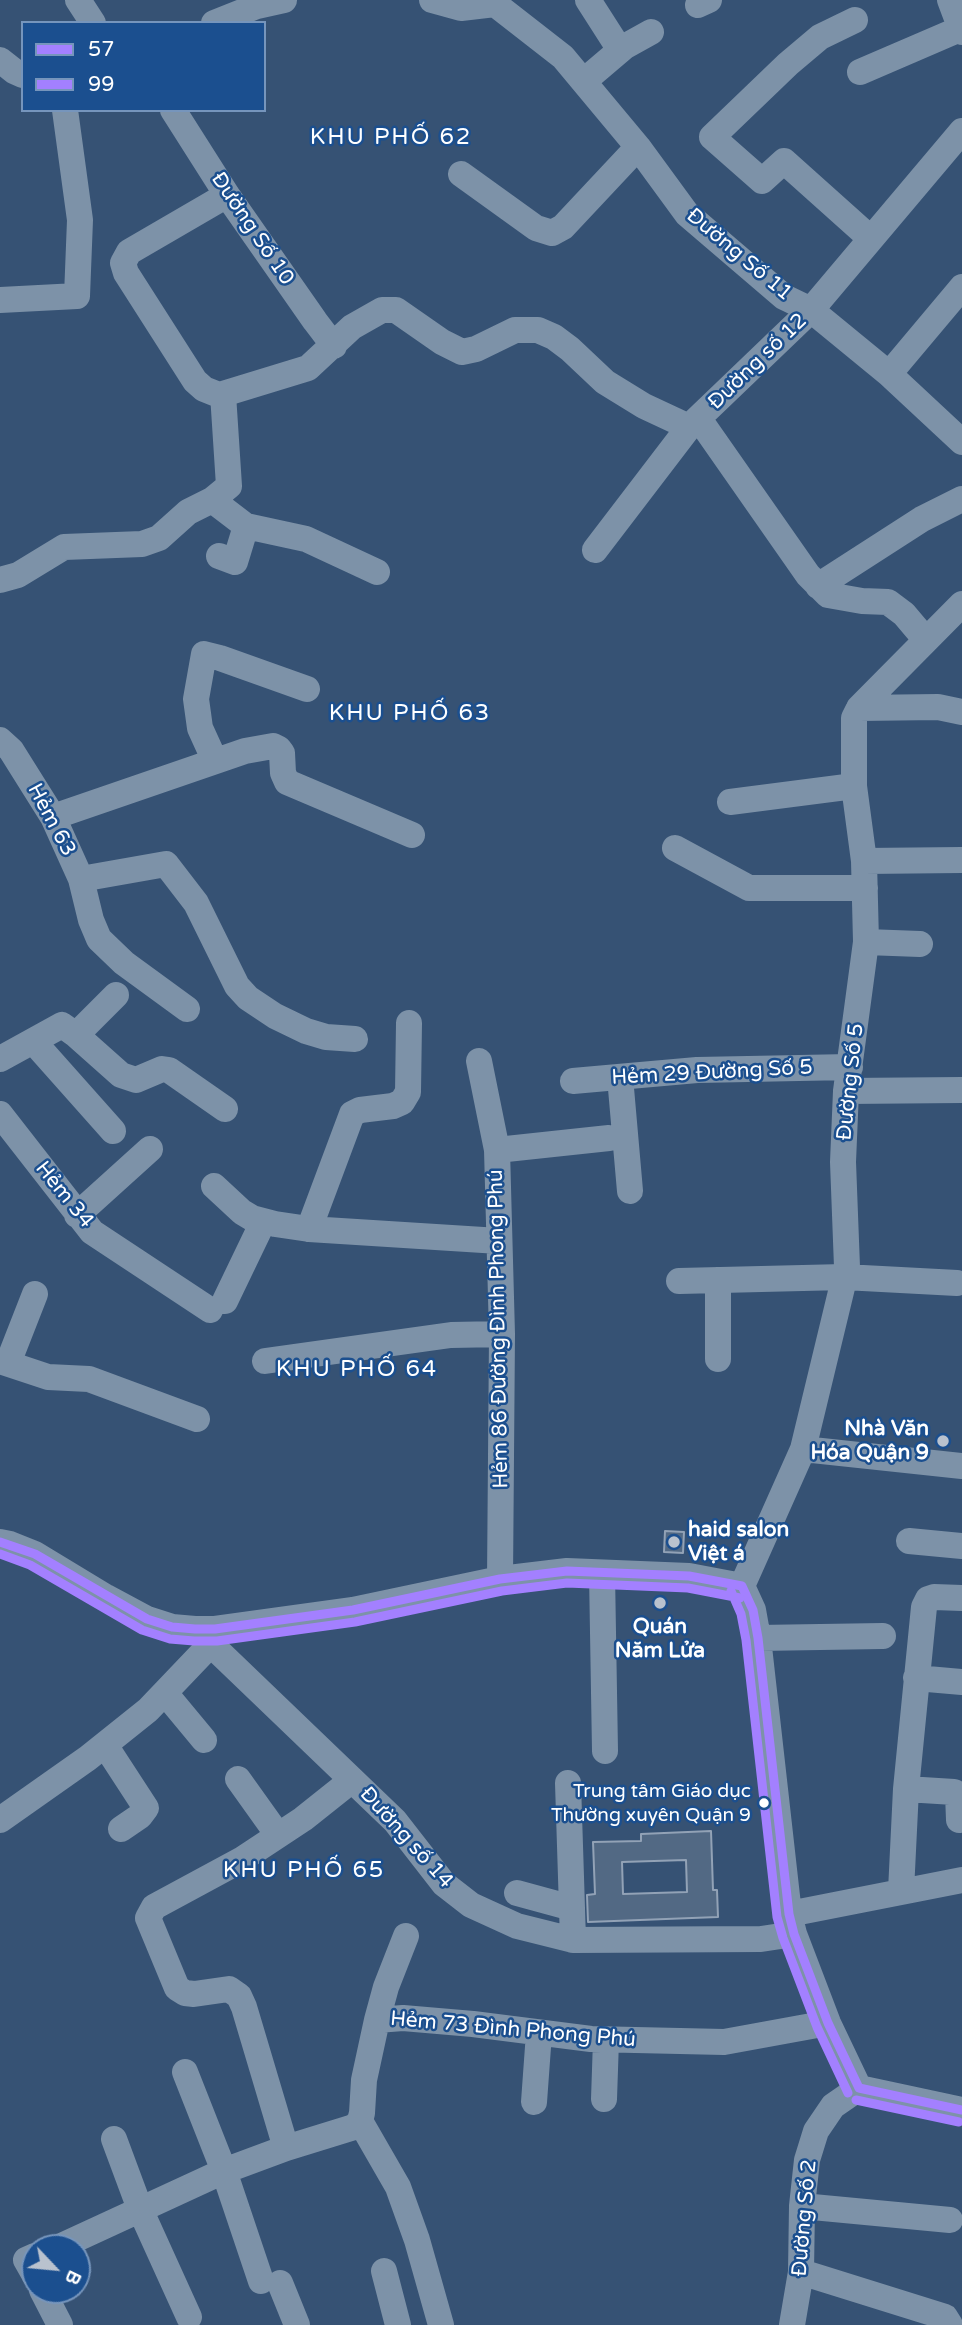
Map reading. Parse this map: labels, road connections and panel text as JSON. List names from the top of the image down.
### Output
{
  "streets": {
    "street": [
      "Đường Số 10",
      "Đường Số 11",
      "Đường số 12",
      "Hẻm 63",
      "Hẻm 29 Đường Số 5",
      "Đường Số 5",
      "Hẻm 34",
      "Hẻm 86 Đường Đình Phong Phú",
      "Đường số 14",
      "Hẻm 73 Đình Phong Phú",
      "Đường Số 2"
    ]
  },
  "crossings": [
    ["Đường Số 10", "Đường số 12"],
    ["Đường Số 11", "Đường số 12"],
    ["Hẻm 29 Đường Số 5", "Đường Số 5"]
  ],
  "districts": [
    "KHU PHỐ 62",
    "KHU PHỐ 63",
    "KHU PHỐ 64",
    "KHU PHỐ 65"
  ],
  "places": [
    "Nhà Văn Hóa Quận 9",
    "haid salon Việt á",
    "Quán Năm Lửa",
    "Trung tâm Giáo dục Thường xuyên Quận 9"
  ],
  "lines": ["transit line 57", "transit line 99"],
  "legend": ["57", "99"],
  "north": "bottom right"
}
